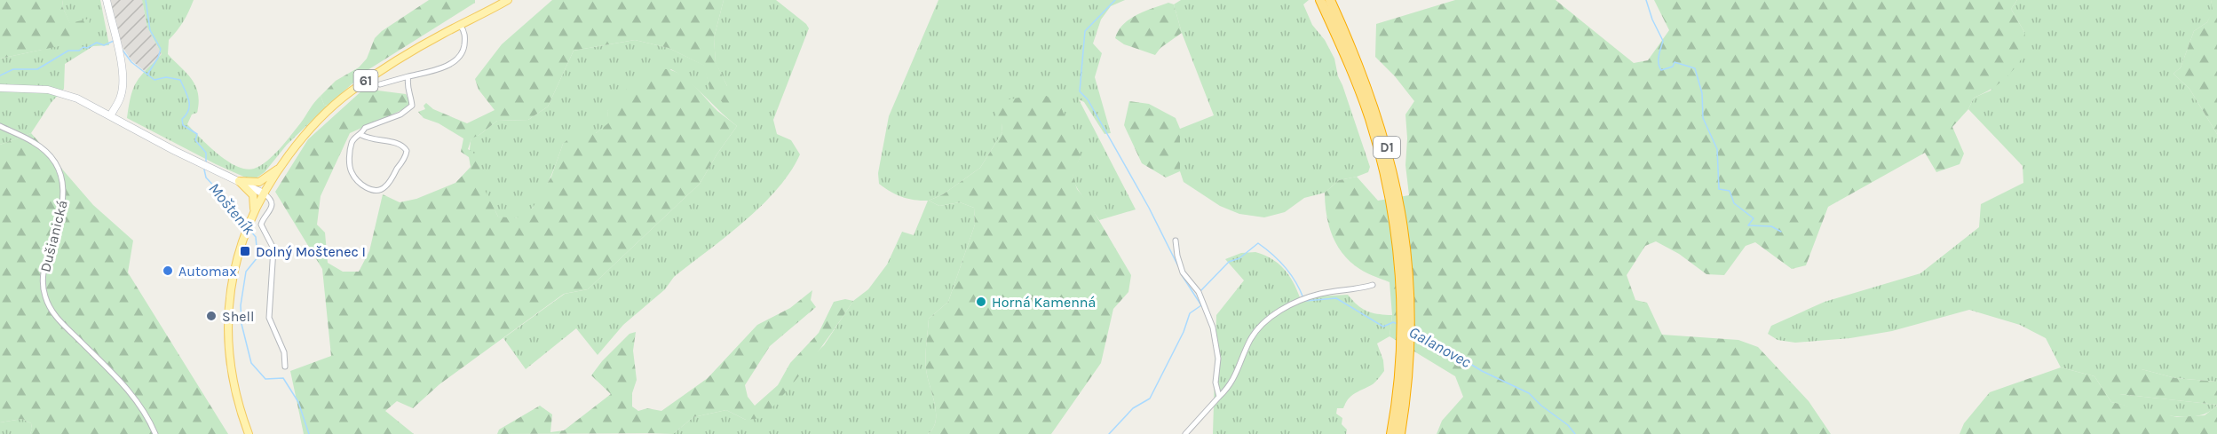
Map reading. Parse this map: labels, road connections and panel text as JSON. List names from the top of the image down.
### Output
{
  "streets": {
    "highway": ["D1"],
    "main road": ["61"],
    "street": ["Dušianická"]
  },
  "water": ["Mošteník", "Galanovec"],
  "places": {
    "transit": ["Dolný Moštenec I"],
    "other": ["Automax", "Horná Kamenná", "Shell"]
  }
}
